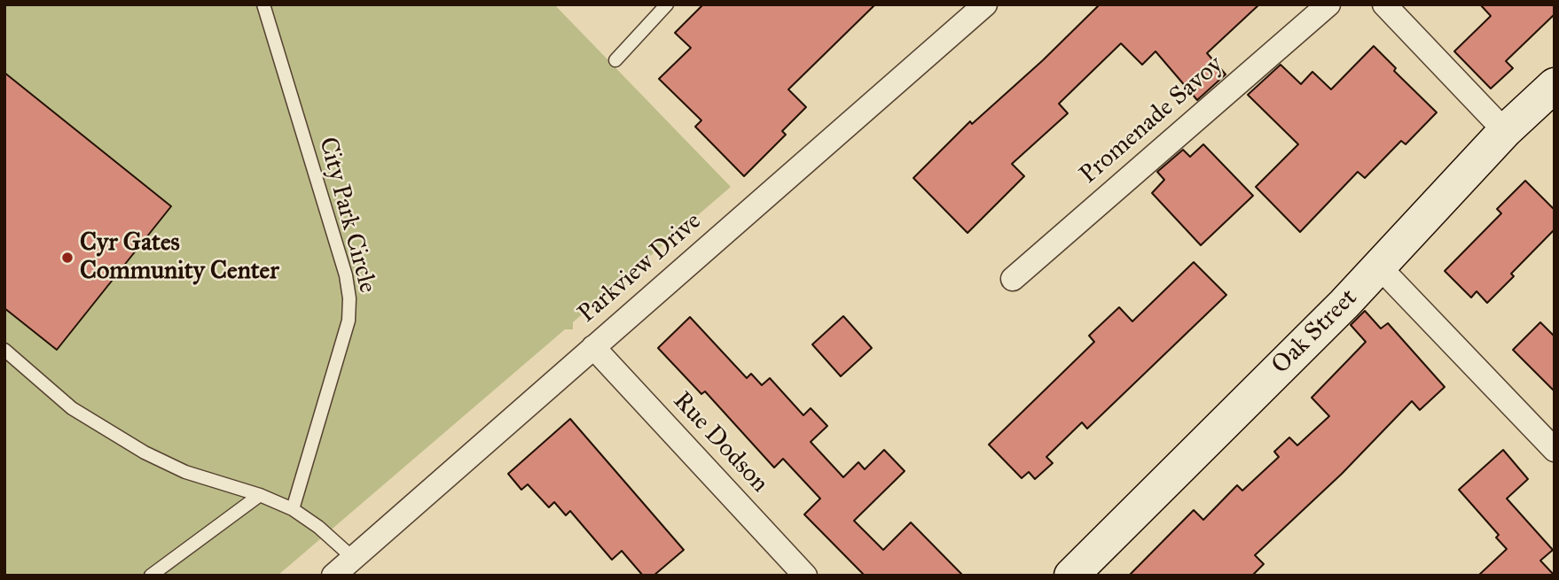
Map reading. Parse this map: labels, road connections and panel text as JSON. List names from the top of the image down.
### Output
{
  "streets": {
    "main road": ["Oak Street"],
    "street": ["Promenade Savoy", "Parkview Drive", "Rue Dodson"],
    "lane": ["City Park Circle"]
  },
  "crossings": [
    ["Parkview Drive", "Rue Dodson"]
  ],
  "places": ["Cyr Gates Community Center"]
}
